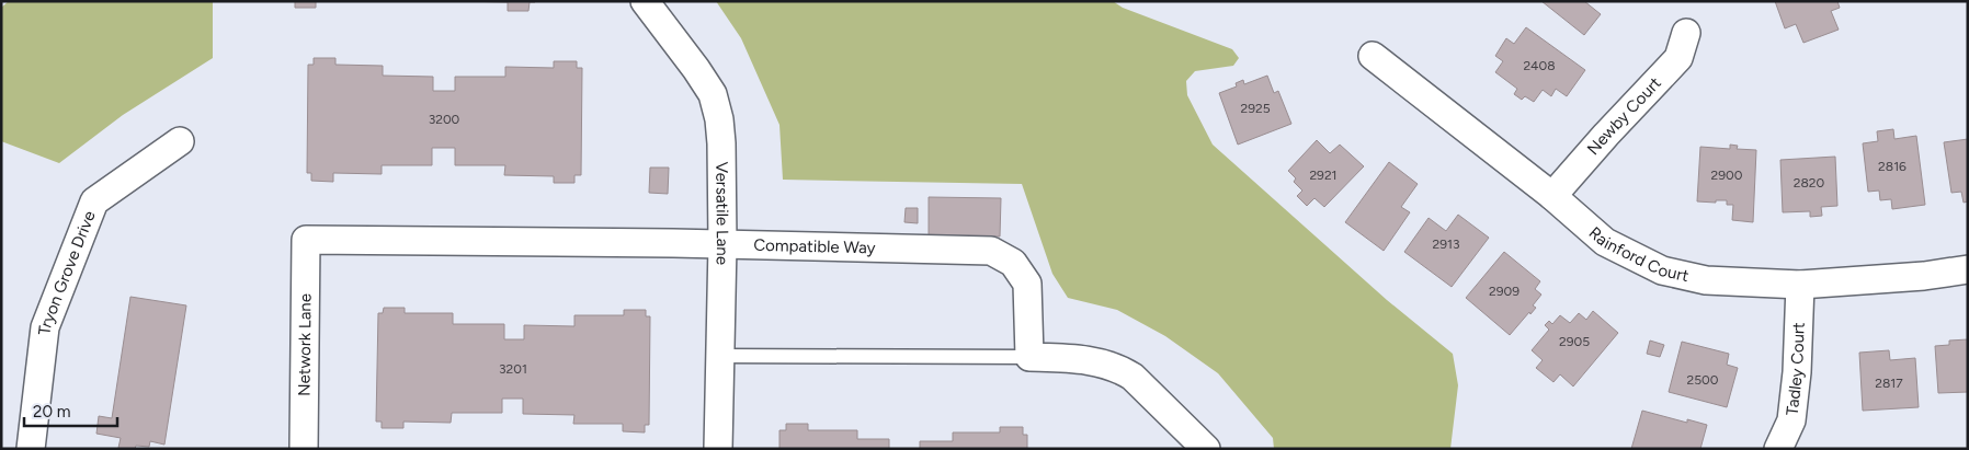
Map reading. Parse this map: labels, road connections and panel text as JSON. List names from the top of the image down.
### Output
{
  "streets": {
    "street": [
      "Newby Court",
      "Versatile Lane",
      "Compatible Way",
      "Rainford Court",
      "Tryon Grove Drive",
      "Network Lane",
      "Tadley Court"
    ]
  },
  "crossings": [
    ["Newby Court", "Rainford Court"],
    ["Versatile Lane", "Compatible Way"],
    ["Compatible Way", "Network Lane"],
    ["Rainford Court", "Tadley Court"]
  ],
  "house_numbers": [
    "2408",
    "2925",
    "3200",
    "2816",
    "2921",
    "2900",
    "2820",
    "2913",
    "2909",
    "2905",
    "3201",
    "2500",
    "2817"
  ],
  "scale_bar": "20 m"
}
